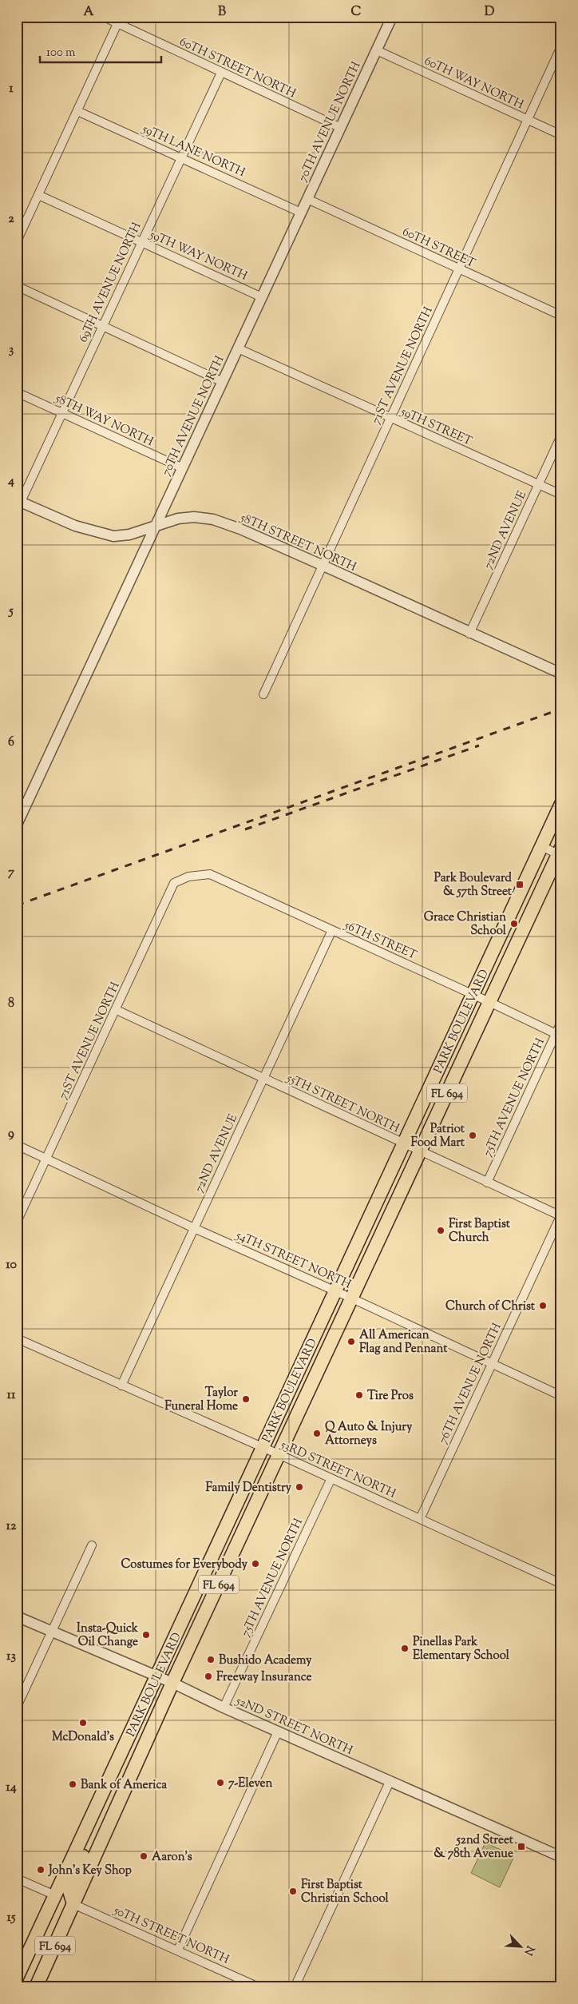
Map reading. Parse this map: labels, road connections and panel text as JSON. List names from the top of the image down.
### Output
{
  "streets": {
    "main road": ["PARK BOULEVARD", "FL 694"],
    "street": [
      "60TH STREET NORTH",
      "60TH WAY NORTH",
      "70TH AVENUE NORTH",
      "59TH LANE NORTH",
      "60TH STREET",
      "59TH WAY NORTH",
      "69TH AVENUE NORTH",
      "71ST AVENUE NORTH",
      "58TH WAY NORTH",
      "59TH STREET",
      "72ND AVENUE",
      "58TH STREET NORTH",
      "56TH STREET",
      "75TH AVENUE NORTH",
      "55TH STREET NORTH",
      "54TH STREET NORTH",
      "76TH AVENUE NORTH",
      "53RD STREET NORTH",
      "52ND STREET NORTH",
      "50TH STREET NORTH"
    ]
  },
  "crossings": [
    ["60TH STREET NORTH", "70TH AVENUE NORTH"],
    ["60TH STREET NORTH", "69TH AVENUE NORTH"],
    ["60TH WAY NORTH", "70TH AVENUE NORTH"],
    ["60TH WAY NORTH", "71ST AVENUE NORTH"],
    ["70TH AVENUE NORTH", "59TH LANE NORTH"],
    ["70TH AVENUE NORTH", "60TH STREET"],
    ["70TH AVENUE NORTH", "59TH WAY NORTH"],
    ["70TH AVENUE NORTH", "58TH WAY NORTH"],
    ["70TH AVENUE NORTH", "59TH STREET"],
    ["70TH AVENUE NORTH", "58TH STREET NORTH"],
    ["59TH LANE NORTH", "69TH AVENUE NORTH"],
    ["60TH STREET", "71ST AVENUE NORTH"],
    ["59TH WAY NORTH", "69TH AVENUE NORTH"],
    ["69TH AVENUE NORTH", "58TH WAY NORTH"],
    ["69TH AVENUE NORTH", "58TH STREET NORTH"],
    ["71ST AVENUE NORTH", "59TH STREET"],
    ["71ST AVENUE NORTH", "58TH STREET NORTH"],
    ["71ST AVENUE NORTH", "56TH STREET"],
    ["71ST AVENUE NORTH", "55TH STREET NORTH"],
    ["71ST AVENUE NORTH", "54TH STREET NORTH"],
    ["59TH STREET", "72ND AVENUE"],
    ["72ND AVENUE", "58TH STREET NORTH"],
    ["72ND AVENUE", "56TH STREET"],
    ["72ND AVENUE", "55TH STREET NORTH"],
    ["72ND AVENUE", "54TH STREET NORTH"],
    ["72ND AVENUE", "53RD STREET NORTH"],
    ["56TH STREET", "PARK BOULEVARD"],
    ["56TH STREET", "75TH AVENUE NORTH"],
    ["PARK BOULEVARD", "55TH STREET NORTH"],
    ["PARK BOULEVARD", "54TH STREET NORTH"],
    ["PARK BOULEVARD", "53RD STREET NORTH"],
    ["PARK BOULEVARD", "52ND STREET NORTH"],
    ["PARK BOULEVARD", "50TH STREET NORTH"],
    ["75TH AVENUE NORTH", "55TH STREET NORTH"],
    ["75TH AVENUE NORTH", "53RD STREET NORTH"],
    ["75TH AVENUE NORTH", "52ND STREET NORTH"],
    ["55TH STREET NORTH", "76TH AVENUE NORTH"],
    ["54TH STREET NORTH", "76TH AVENUE NORTH"],
    ["76TH AVENUE NORTH", "53RD STREET NORTH"]
  ],
  "places": {
    "transit": ["Park Boulevard & 57th Street", "52nd Street & 78th Avenue"],
    "other": [
      "Grace Christian School",
      "Patriot Food Mart",
      "First Baptist Church",
      "Church of Christ",
      "All American Flag and Pennant",
      "Tire Pros",
      "Taylor Funeral Home",
      "Q Auto & Injury Attorneys",
      "Family Dentistry",
      "Costumes for Everybody",
      "Insta-Quick Oil Change",
      "Pinellas Park Elementary School",
      "Bushido Academy",
      "Freeway Insurance",
      "McDonald's",
      "7-Eleven",
      "Bank of America",
      "Aaron's",
      "John's Key Shop",
      "First Baptist Christian School"
    ]
  },
  "scale_bar": "100 m",
  "north": "bottom right",
  "grid": {
    "columns": [
      "A",
      "B",
      "C",
      "D"
    ],
    "rows": [
      "1",
      "2",
      "3",
      "4",
      "5",
      "6",
      "7",
      "8",
      "9",
      "10",
      "11",
      "12",
      "13",
      "14",
      "15"
    ]
  }
}
